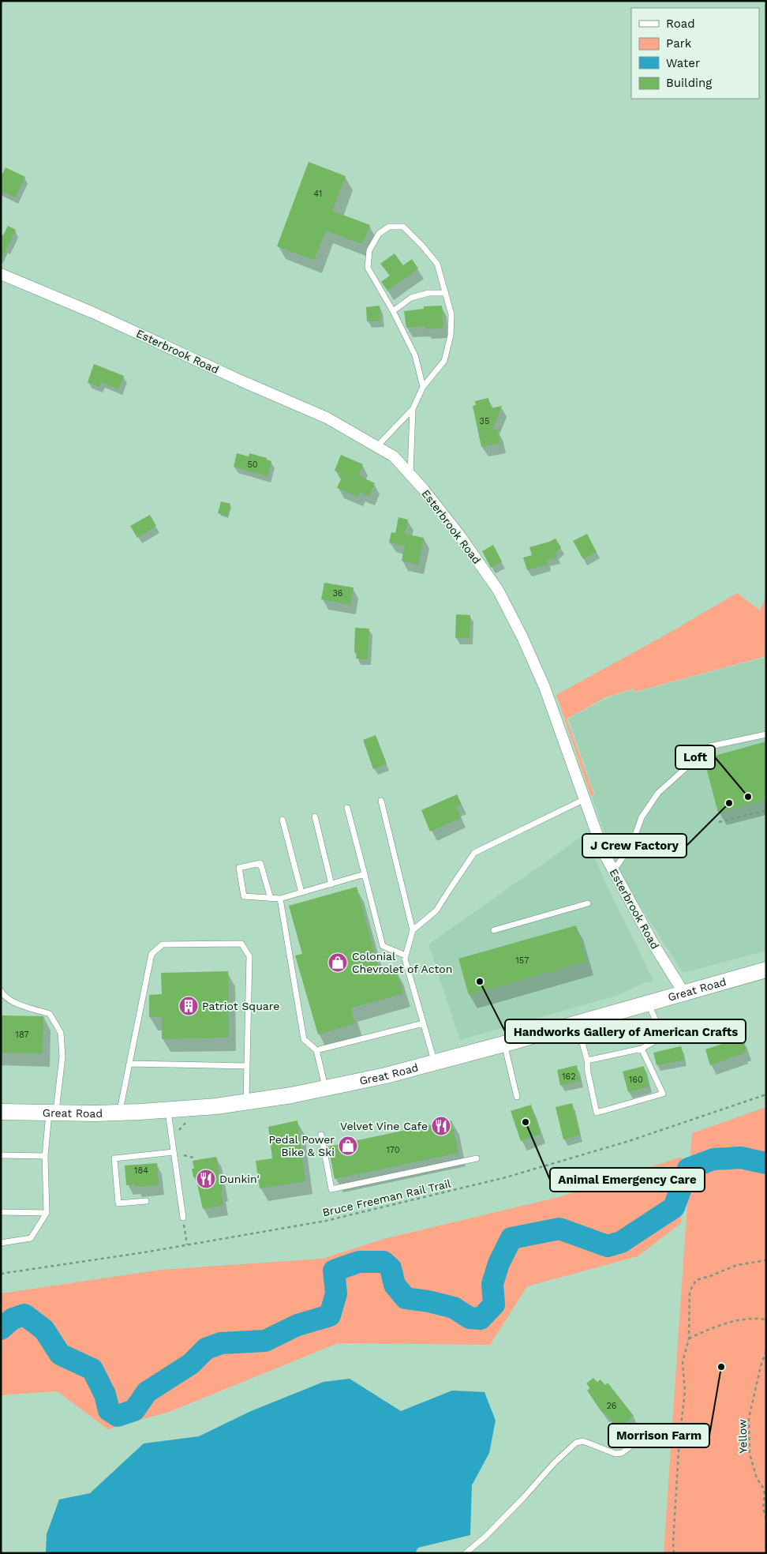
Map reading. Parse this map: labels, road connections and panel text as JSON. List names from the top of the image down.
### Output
{
  "streets": {
    "main road": ["Great Road"],
    "street": ["Esterbrook Road"],
    "path": ["Bruce Freeman Rail Trail", "Yellow"]
  },
  "crossings": [
    ["Esterbrook Road", "Great Road"]
  ],
  "places": {
    "other": [
      "Loft",
      "J Crew Factory",
      "Handworks Gallery of American Crafts",
      "Animal Emergency Care",
      "Morrison Farm"
    ],
    "shop": ["Colonial Chevrolet of Acton", "Pedal Power Bike & Ski"],
    "building": ["Patriot Square"],
    "restaurant": ["Velvet Vine Cafe", "Dunkin'"]
  },
  "house_numbers": [
    "41",
    "35",
    "50",
    "36",
    "157",
    "187",
    "162",
    "160",
    "170",
    "184",
    "26"
  ],
  "legend": [
    "Road",
    "Park",
    "Water",
    "Building"
  ]
}
